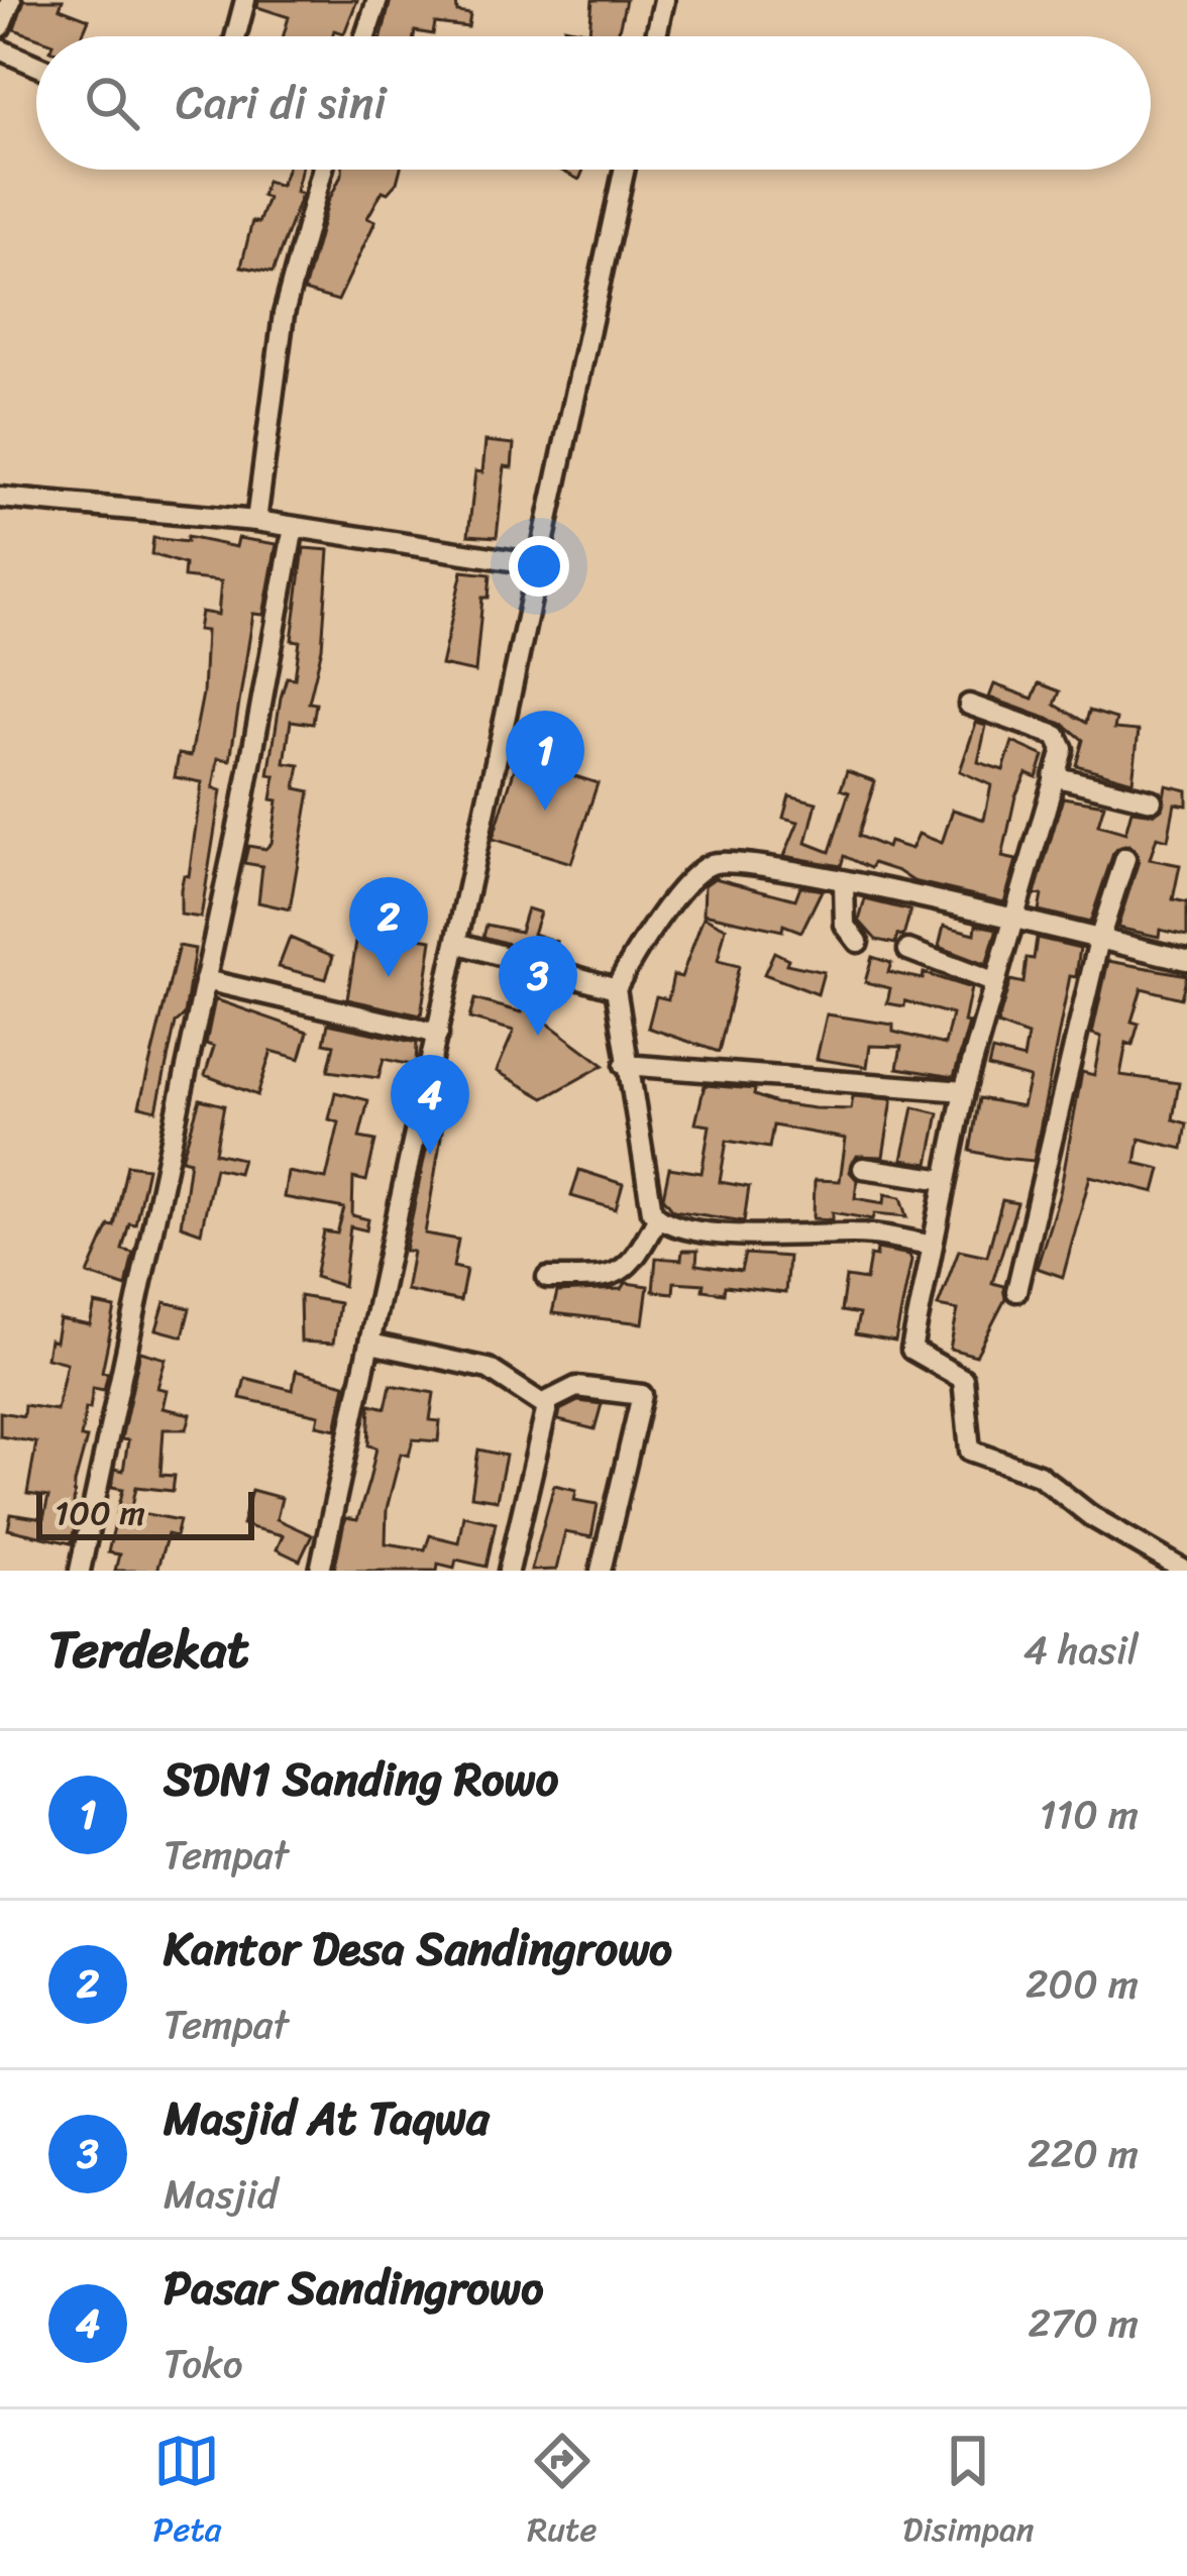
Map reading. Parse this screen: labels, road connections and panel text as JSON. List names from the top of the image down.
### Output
{
  "scale_bar": "100 m",
  "page": {
    "search": "Cari di sini",
    "pins": [
      "1",
      "2",
      "3",
      "4"
    ],
    "scale": "100 m",
    "heading": ["Terdekat", "4 hasil"],
    "list": [
      {
        "mark": "1",
        "name": "SDN1 Sanding Rowo",
        "note": "Tempat",
        "value": "110 m"
      },
      {
        "mark": "2",
        "name": "Kantor Desa Sandingrowo",
        "note": "Tempat",
        "value": "200 m"
      },
      {
        "mark": "3",
        "name": "Masjid At Taqwa",
        "note": "Masjid",
        "value": "220 m"
      },
      {
        "mark": "4",
        "name": "Pasar Sandingrowo",
        "note": "Toko",
        "value": "270 m"
      }
    ],
    "nav": ["Peta", "Rute", "Disimpan"]
  }
}
